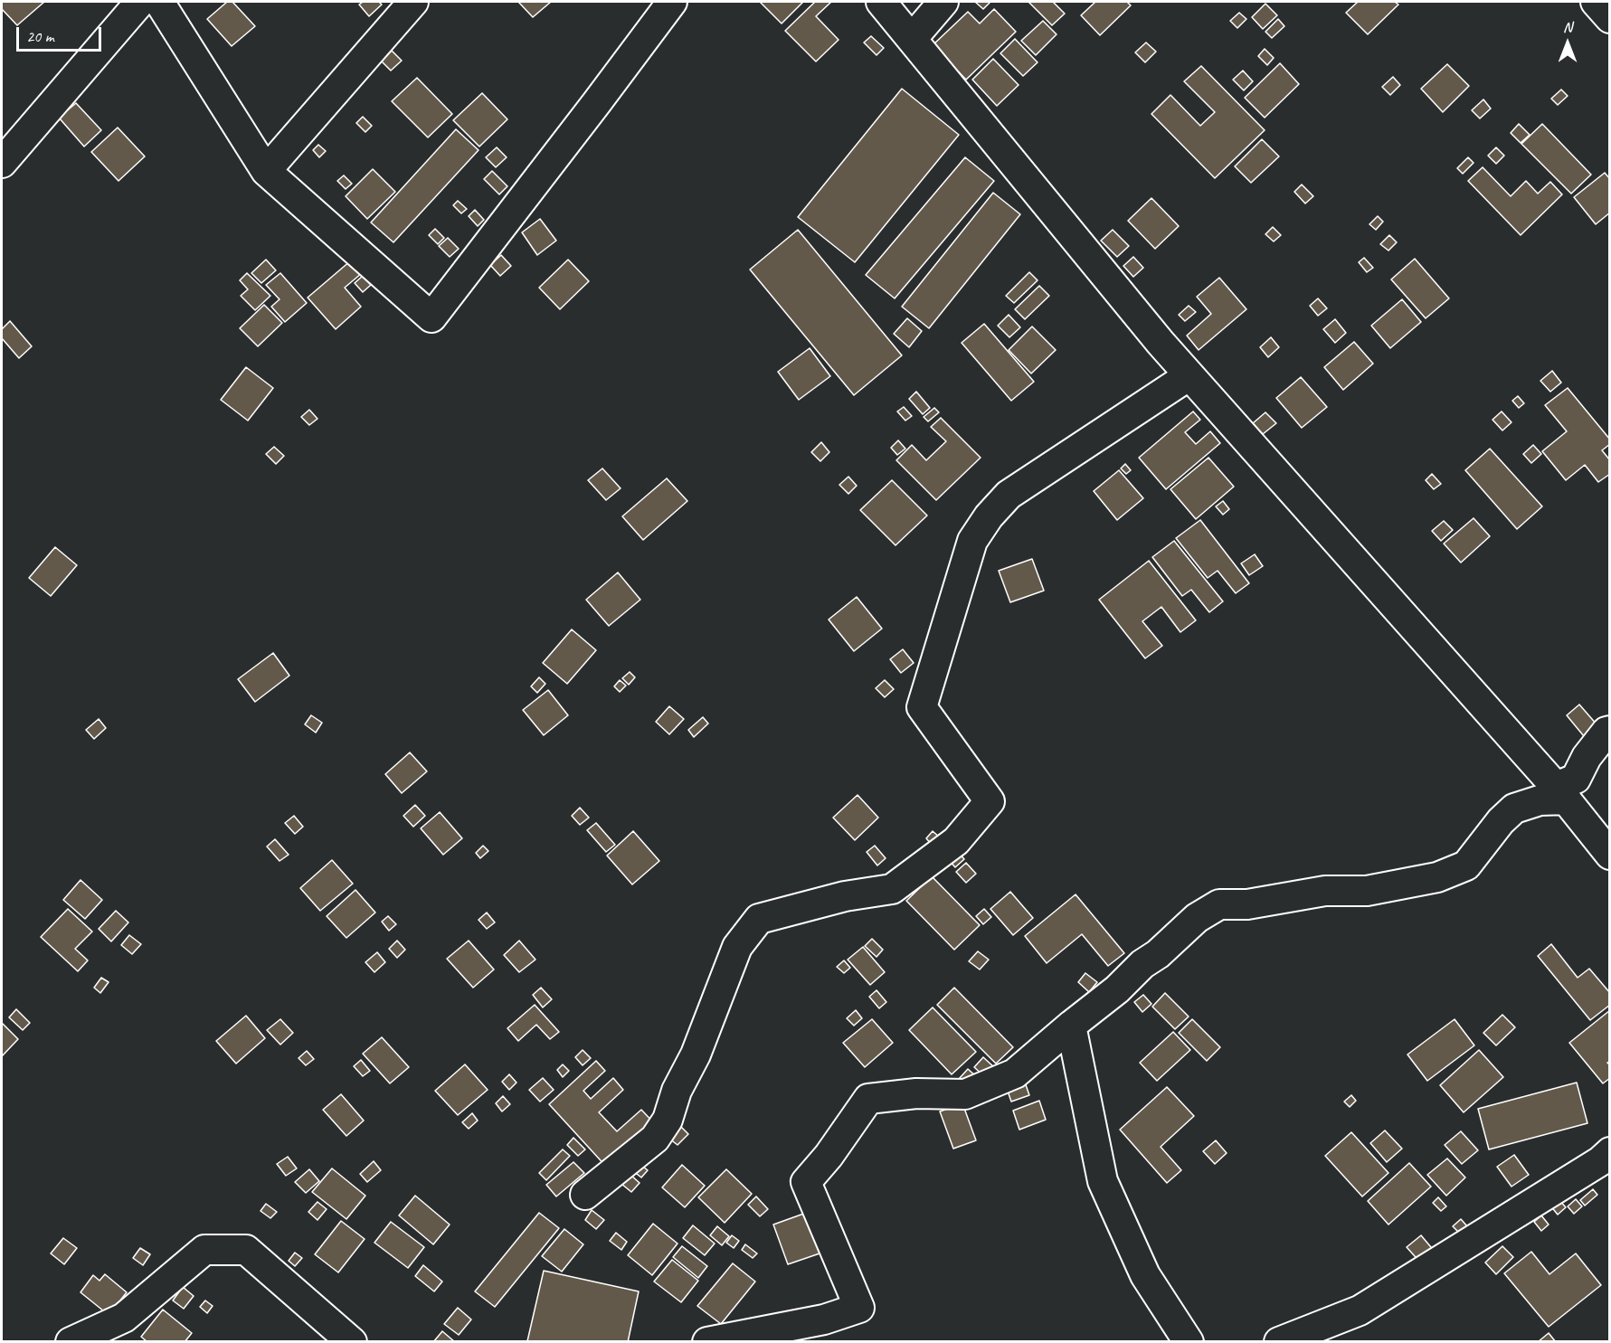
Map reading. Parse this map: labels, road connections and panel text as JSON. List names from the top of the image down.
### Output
{
  "scale_bar": "20 m",
  "north": "top"
}
